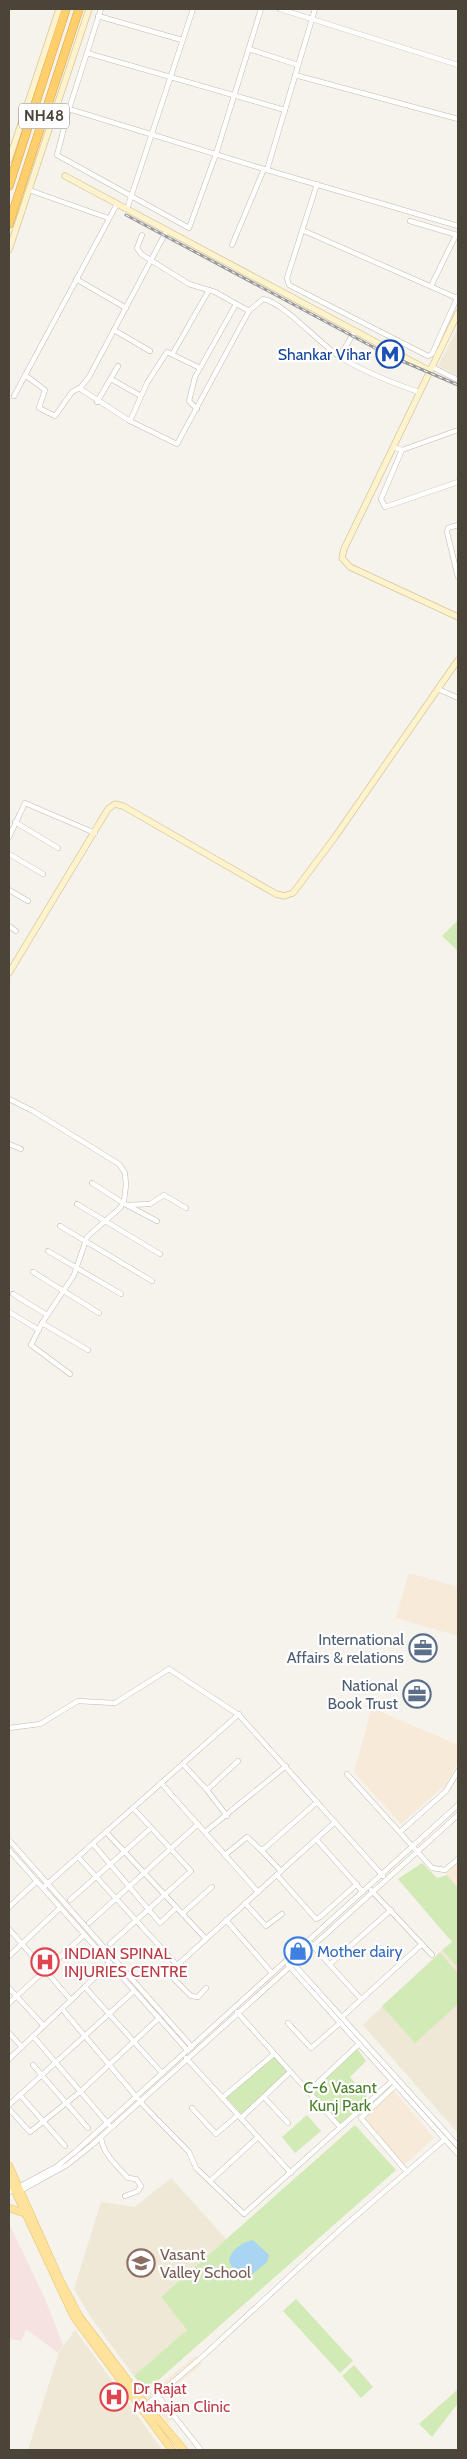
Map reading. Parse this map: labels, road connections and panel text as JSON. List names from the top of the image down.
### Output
{
  "streets": {
    "highway": ["NH48"]
  },
  "parks": ["C-6 Vasant Kunj Park"],
  "places": {
    "metro station": ["Shankar Vihar"],
    "office": ["International Affairs & relations", "National Book Trust"],
    "shop": ["Mother dairy"],
    "hospital": ["INDIAN SPINAL INJURIES CENTRE", "Dr Rajat Mahajan Clinic"],
    "school or university": ["Vasant Valley School"]
  }
}
